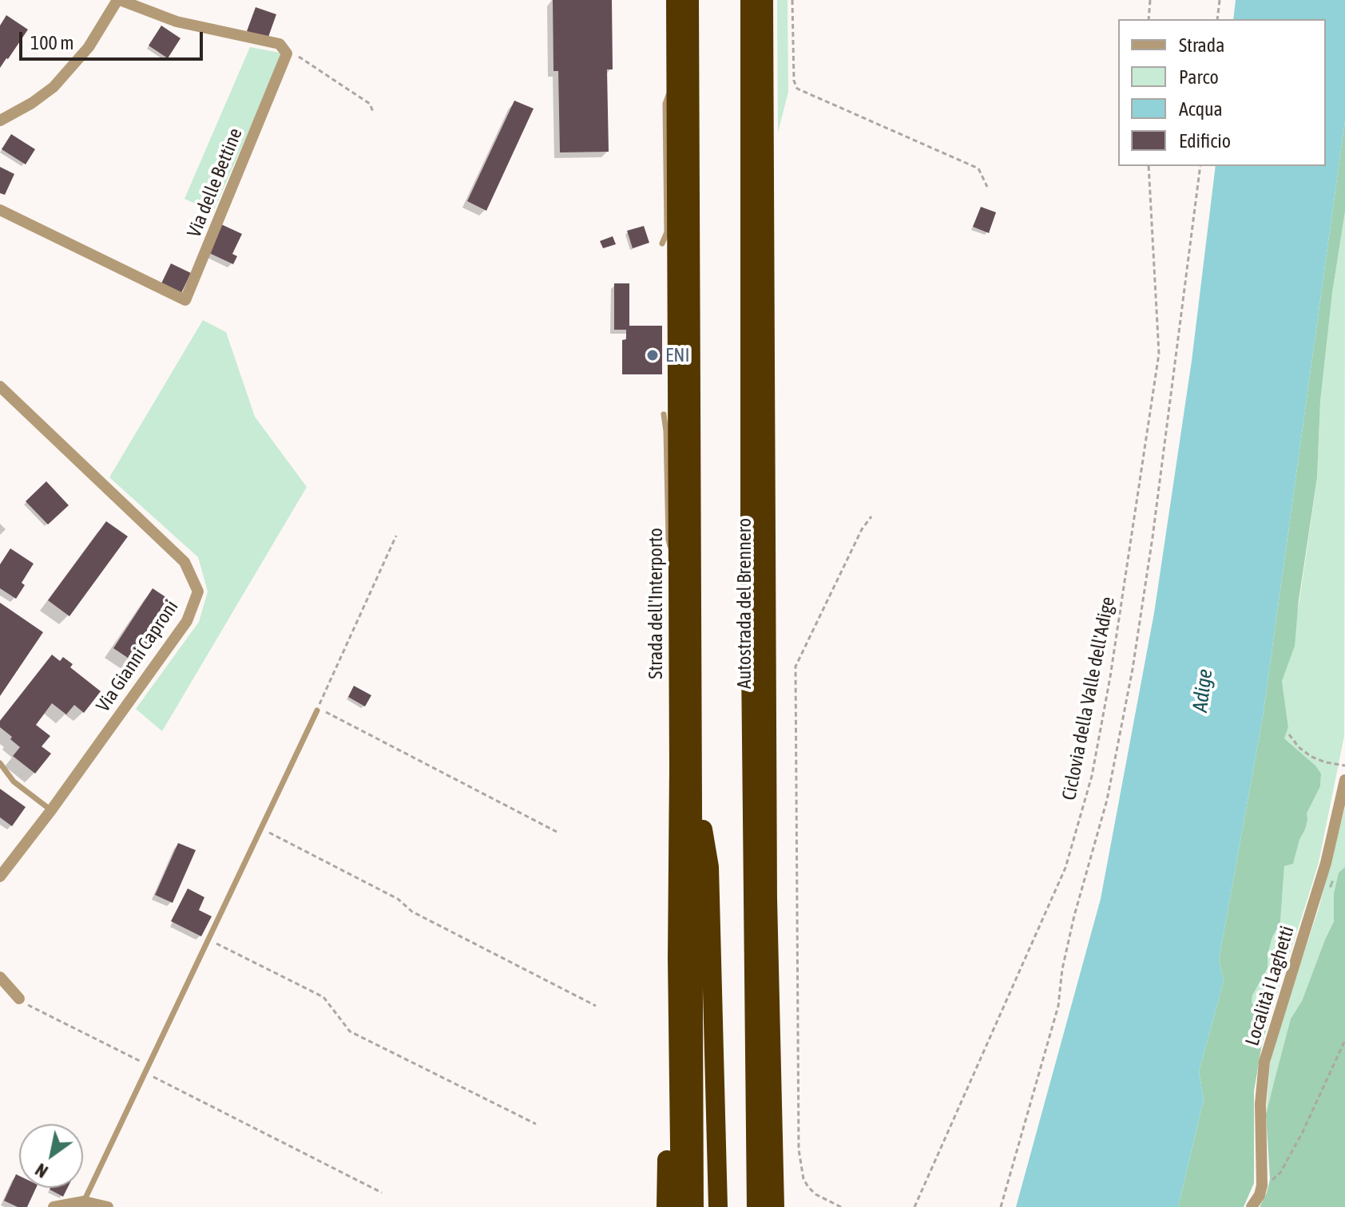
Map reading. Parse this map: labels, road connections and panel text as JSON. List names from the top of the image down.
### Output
{
  "streets": {
    "highway": ["Strada dell'Interporto", "Autostrada del Brennero"],
    "street": ["Via delle Bettine", "Via Gianni Caproni", "Località i Laghetti"],
    "path": ["Ciclovia della Valle dell'Adige"]
  },
  "water": ["Adige"],
  "places": ["ENI"],
  "legend": [
    "Strada",
    "Parco",
    "Acqua",
    "Edificio"
  ],
  "scale_bar": "100 m",
  "north": "bottom left"
}
